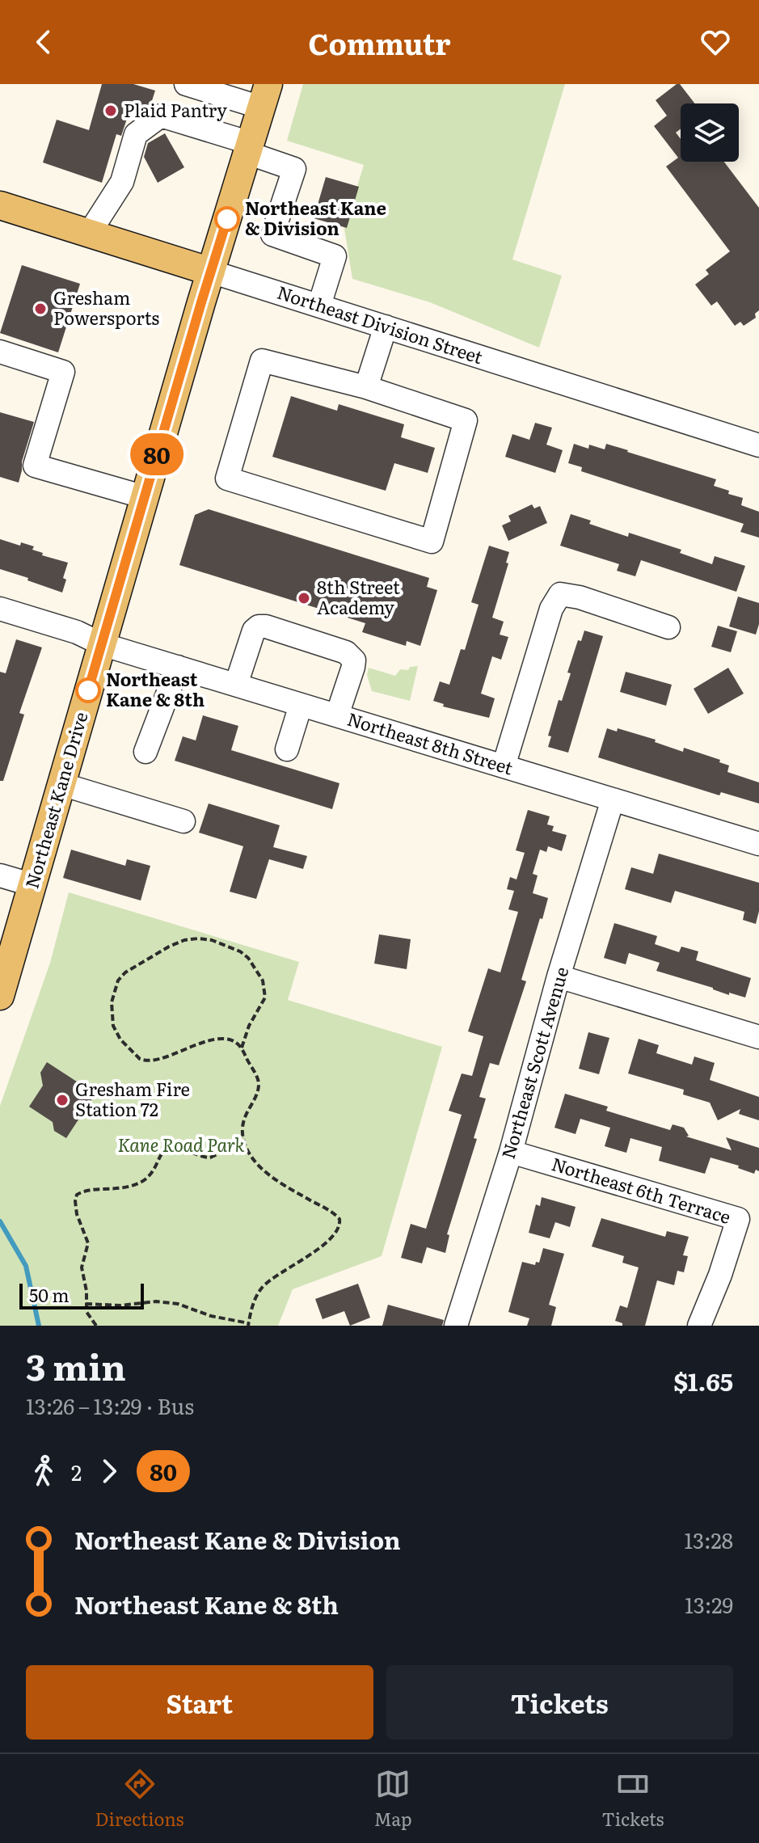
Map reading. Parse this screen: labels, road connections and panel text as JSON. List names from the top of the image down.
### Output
{
  "streets": {
    "main road": ["Northeast Division Street", "Northeast Kane Drive"],
    "street": ["Northeast 8th Street", "Northeast Scott Avenue", "Northeast 6th Terrace"]
  },
  "crossings": [
    ["Northeast Division Street", "Northeast Kane Drive"],
    ["Northeast 8th Street", "Northeast Kane Drive"],
    ["Northeast 8th Street", "Northeast Scott Avenue"],
    ["Northeast Scott Avenue", "Northeast 6th Terrace"]
  ],
  "parks": ["Kane Road Park"],
  "places": [
    "Plaid Pantry",
    "Northeast Kane & Division",
    "Gresham Powersports",
    "8th Street Academy",
    "Northeast Kane & 8th",
    "Gresham Fire Station 72"
  ],
  "lines": ["bus line 80"],
  "scale_bar": "50 m",
  "page": {
    "header": "Commutr",
    "on_map": "80",
    "scale": "50 m",
    "heading": ["3 min", "13:26 – 13:29 · Bus", "$1.65"],
    "legs": ["2", "80"],
    "list": [
      {
        "name": "Northeast Kane & Division",
        "value": "13:28"
      },
      {
        "name": "Northeast Kane & 8th",
        "value": "13:29"
      }
    ],
    "buttons": ["Start", "Tickets"],
    "tabs": ["Directions", "Map", "Tickets"]
  }
}
